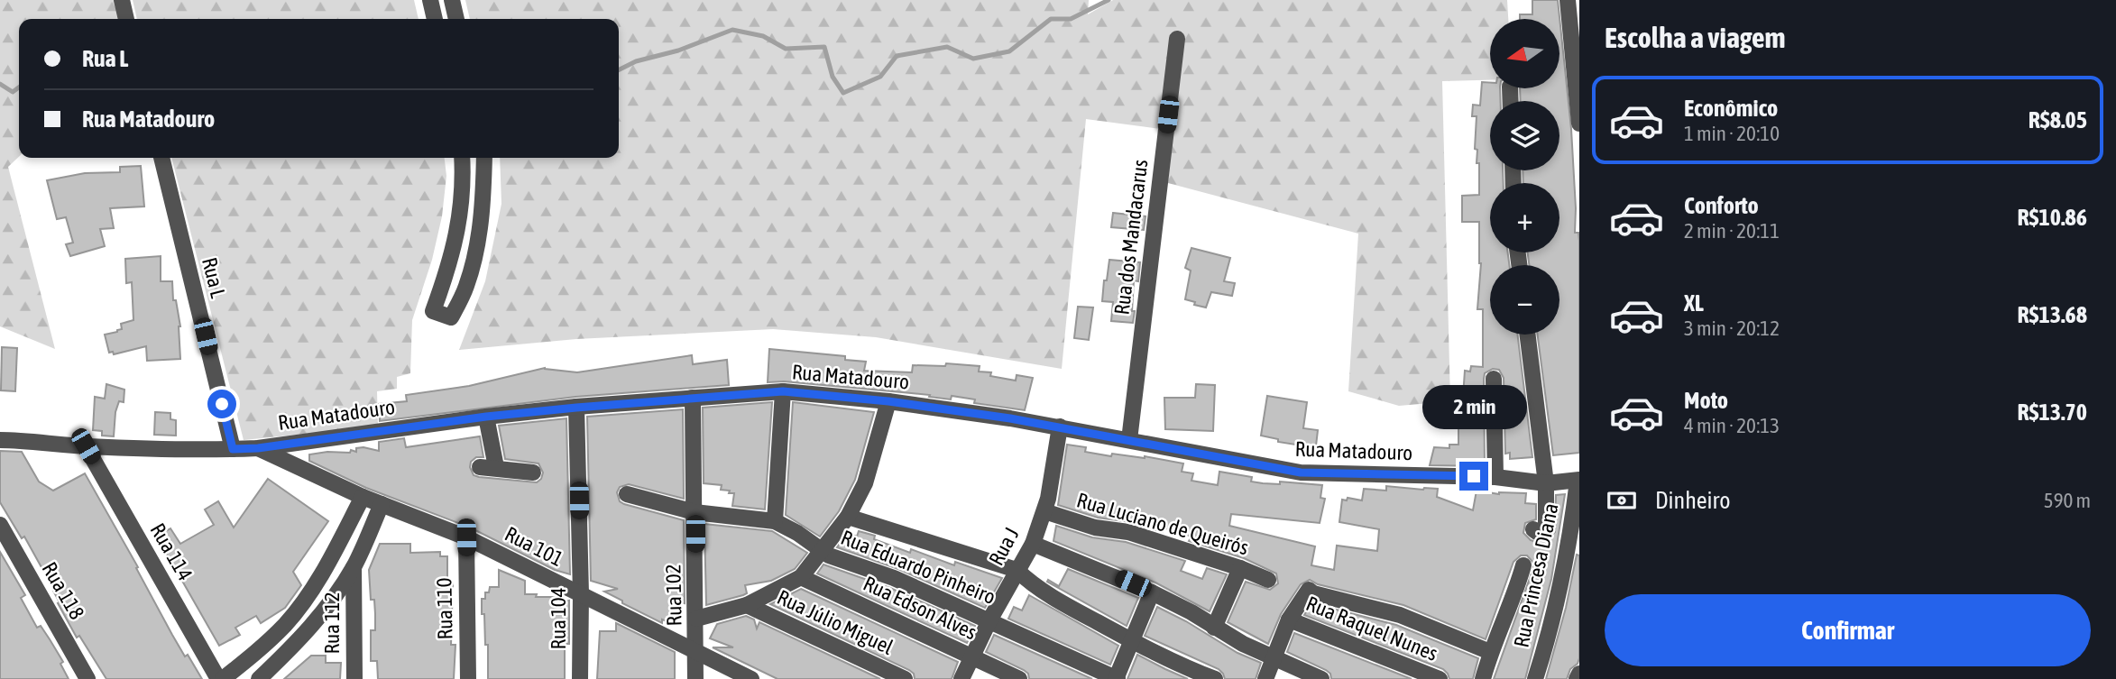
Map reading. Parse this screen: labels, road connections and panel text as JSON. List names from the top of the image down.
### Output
{
  "streets": {
    "street": [
      "Rua dos Mandacarus",
      "Rua L",
      "Rua Matadouro",
      "Rua Luciano de Queirós",
      "Rua 101",
      "Rua J",
      "Rua 114",
      "Rua Eduardo Pinheiro",
      "Rua Princesa Diana",
      "Rua 118",
      "Rua 102",
      "Rua Edson Alves",
      "Rua 110",
      "Rua 104",
      "Rua Júlio Miguel",
      "Rua 112",
      "Rua Raquel Nunes"
    ]
  },
  "crossings": [
    ["Rua dos Mandacarus", "Rua Matadouro"],
    ["Rua L", "Rua Matadouro"],
    ["Rua Matadouro", "Rua 101"],
    ["Rua Matadouro", "Rua J"],
    ["Rua Matadouro", "Rua 114"],
    ["Rua Matadouro", "Rua Princesa Diana"],
    ["Rua Matadouro", "Rua 102"],
    ["Rua Matadouro", "Rua 104"],
    ["Rua Luciano de Queirós", "Rua J"],
    ["Rua 101", "Rua 102"],
    ["Rua 101", "Rua 110"],
    ["Rua 101", "Rua 104"],
    ["Rua J", "Rua Eduardo Pinheiro"],
    ["Rua J", "Rua Edson Alves"],
    ["Rua Eduardo Pinheiro", "Rua 102"]
  ],
  "north": "left",
  "page": {
    "heading": "Escolha a viagem",
    "map_buttons": ["+", "−"],
    "banner": ["Rua L", "Rua Matadouro"],
    "list": [
      {
        "name": "Econômico",
        "note": "1 min · 20:10",
        "value": "R$8.05"
      },
      {
        "name": "Conforto",
        "note": "2 min · 20:11",
        "value": "R$10.86"
      },
      {
        "name": "XL",
        "note": "3 min · 20:12",
        "value": "R$13.68"
      },
      {
        "name": "Moto",
        "note": "4 min · 20:13",
        "value": "R$13.70"
      }
    ],
    "bubble": "2 min",
    "pay": ["Dinheiro", "590 m"],
    "buttons": "Confirmar"
  }
}
